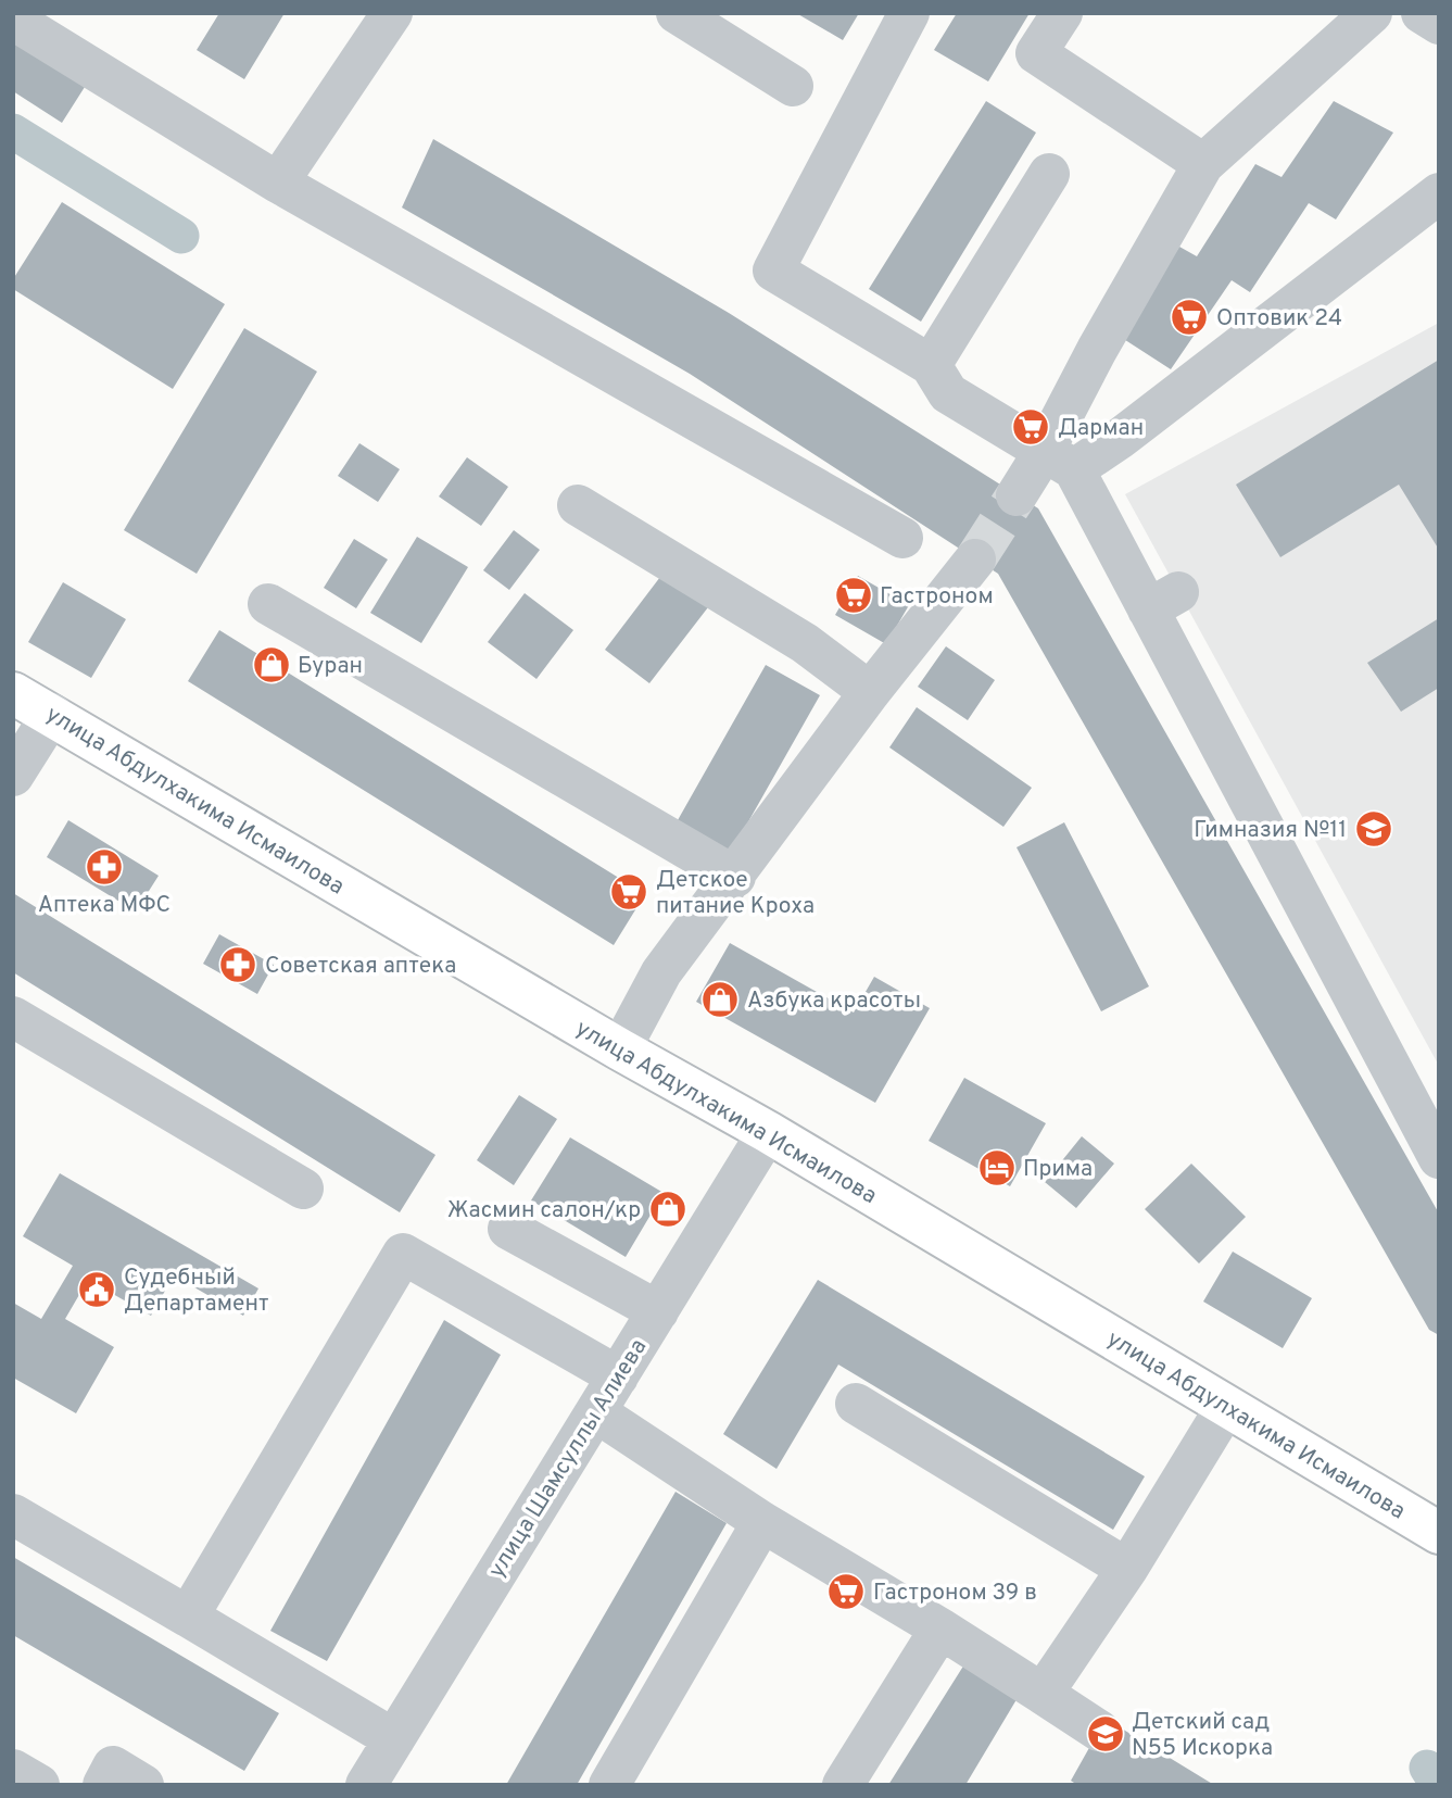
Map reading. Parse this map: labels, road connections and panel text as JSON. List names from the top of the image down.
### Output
{
  "streets": {
    "main road": ["улица Абдулхакима Исмаилова"],
    "street": ["улица Шамсуллы Алиева"]
  },
  "crossings": [
    ["улица Абдулхакима Исмаилова", "улица Шамсуллы Алиева"]
  ],
  "places": {
    "supermarket": [
      "Оптовик 24",
      "Дарман",
      "Гастроном",
      "Детское питание Кроха",
      "Гастроном 39 в"
    ],
    "shop": ["Буран", "Азбука красоты", "Жасмин салон/кр"],
    "school or university": ["Гимназия №11", "Детский сад N55 Искорка"],
    "pharmacy": ["Аптека МФС", "Советская аптека"],
    "hotel": ["Прима"],
    "public building": ["Судебный Департамент"]
  }
}
